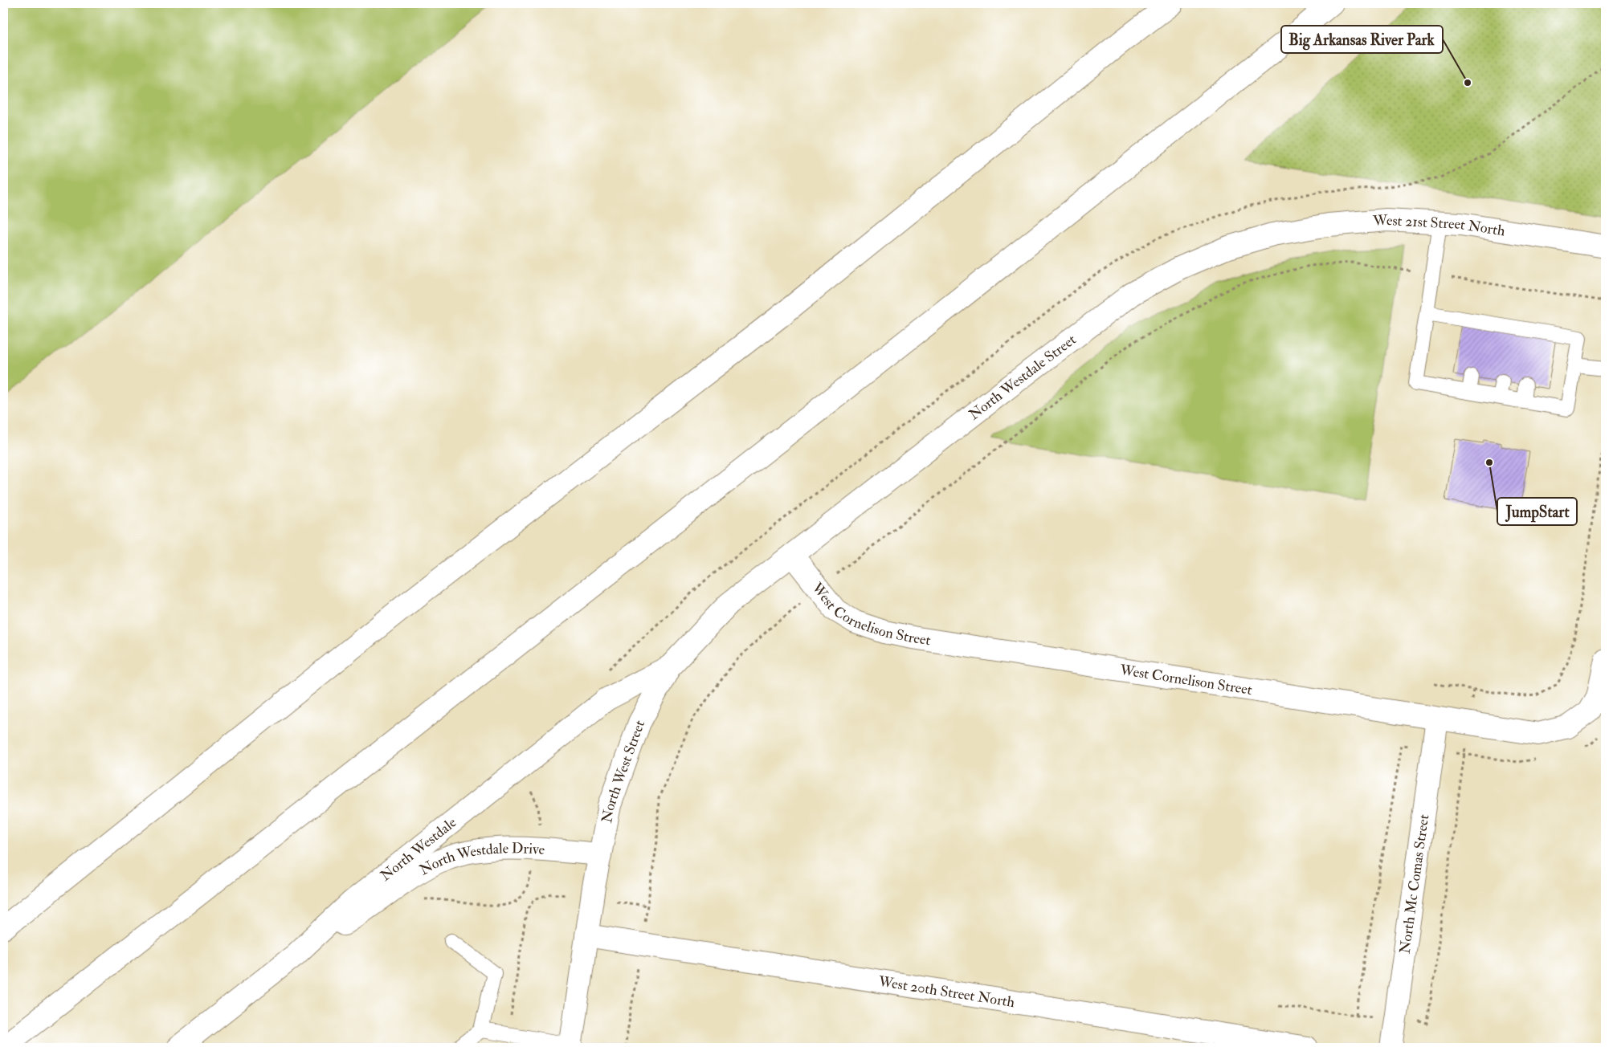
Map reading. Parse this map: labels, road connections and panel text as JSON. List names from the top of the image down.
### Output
{
  "streets": {
    "main road": [
      "West 21st Street North",
      "North Westdale Street",
      "West Cornelison Street",
      "North West Street",
      "North Westdale",
      "North Westdale Drive",
      "North Mc Comas Street",
      "West 20th Street North"
    ]
  },
  "crossings": [
    ["West 21st Street North", "North Westdale Street"],
    ["North Westdale Street", "West Cornelison Street"],
    ["North Westdale Street", "North West Street"],
    ["West Cornelison Street", "North West Street"],
    ["West Cornelison Street", "North Mc Comas Street"],
    ["North West Street", "North Westdale"],
    ["North West Street", "North Westdale Drive"],
    ["North West Street", "West 20th Street North"],
    ["North Westdale", "North Westdale Drive"]
  ],
  "places": ["Big Arkansas River Park", "JumpStart"]
}
